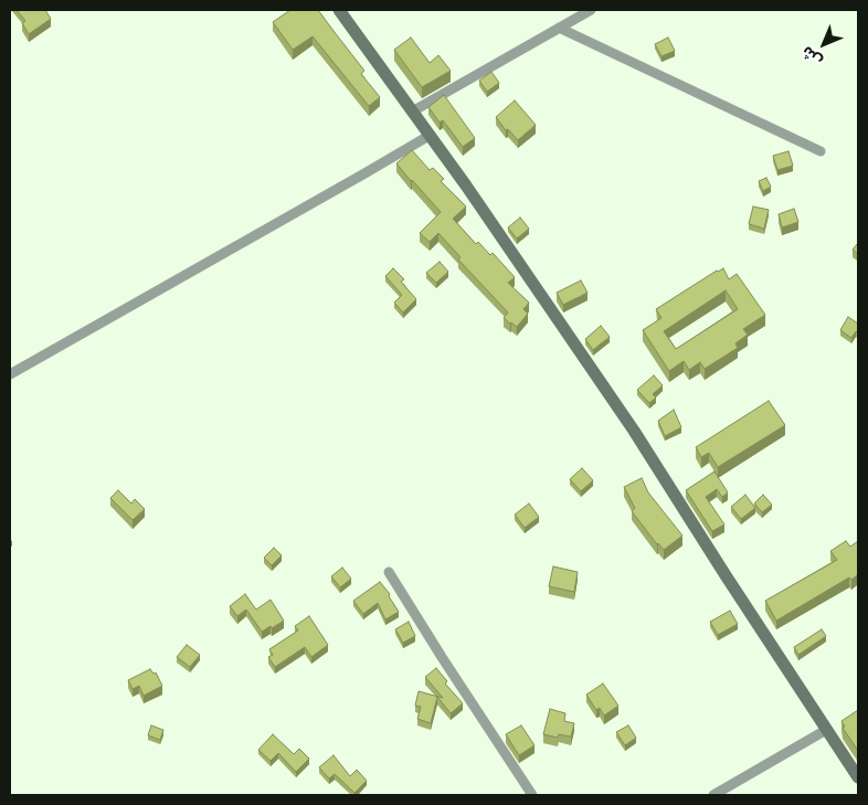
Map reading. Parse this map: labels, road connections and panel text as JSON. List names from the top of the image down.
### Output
{
  "north": "bottom left"
}
